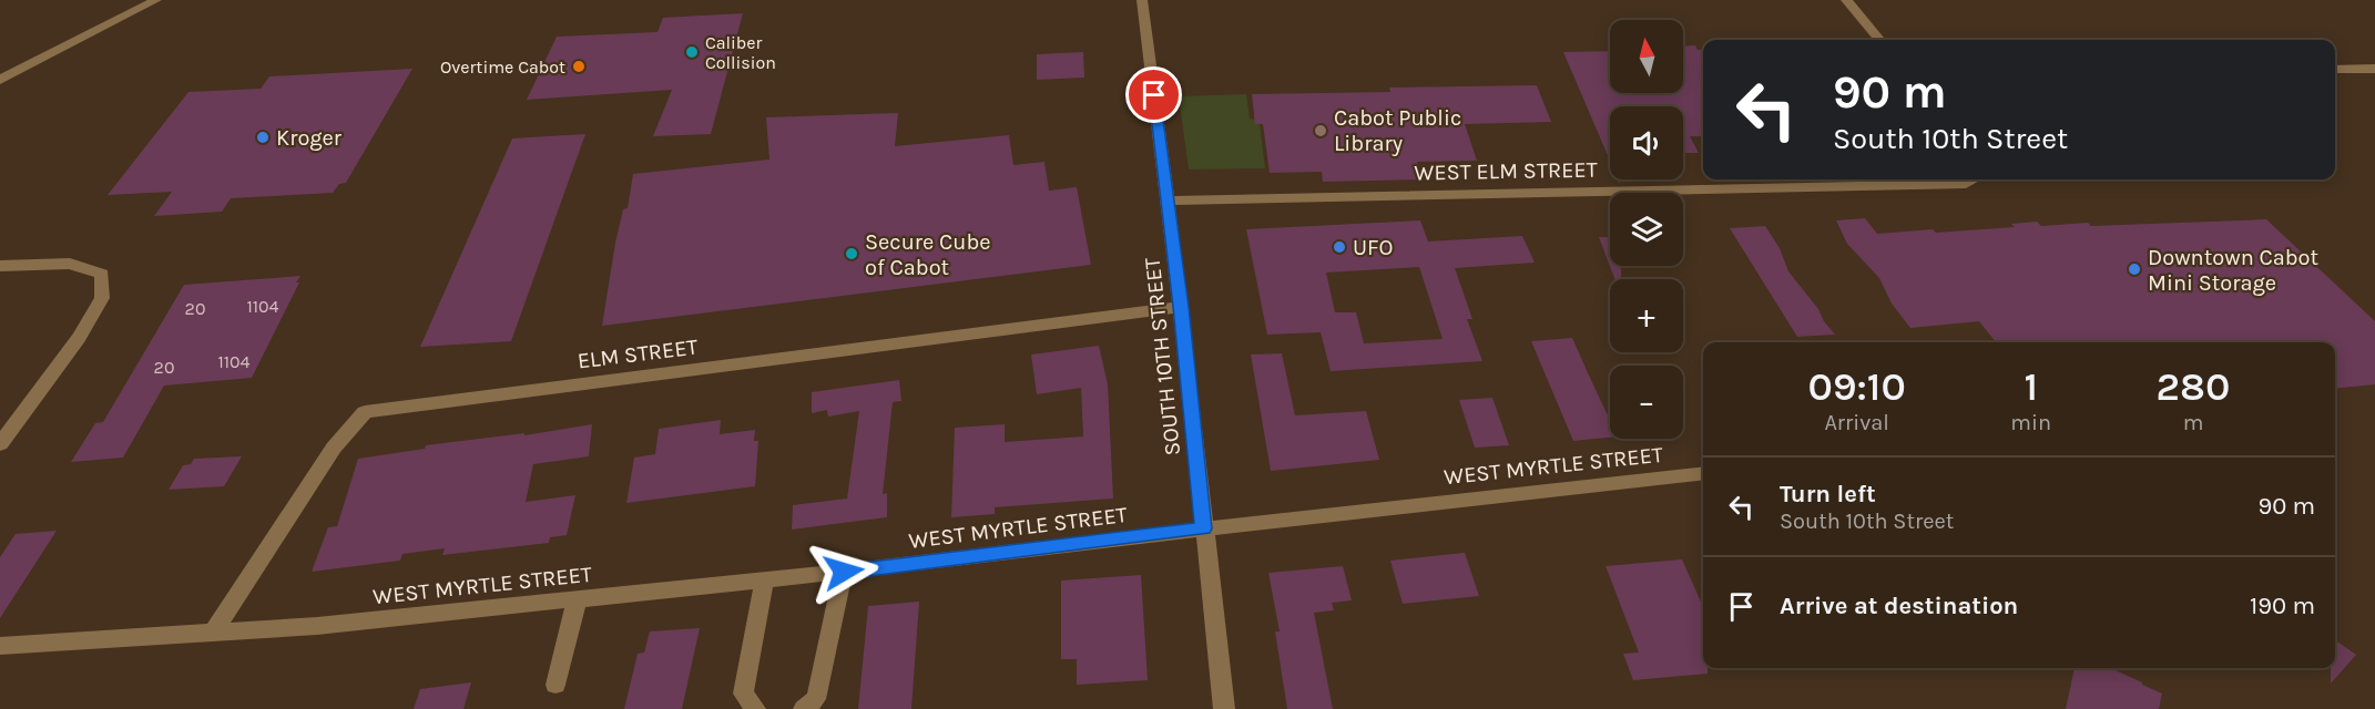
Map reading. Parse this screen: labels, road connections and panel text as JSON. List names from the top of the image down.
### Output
{
  "streets": {
    "street": [
      "WEST ELM STREET",
      "ELM STREET",
      "SOUTH 10TH STREET",
      "WEST MYRTLE STREET"
    ]
  },
  "crossings": [
    ["WEST ELM STREET", "SOUTH 10TH STREET"],
    ["ELM STREET", "SOUTH 10TH STREET"],
    ["ELM STREET", "WEST MYRTLE STREET"],
    ["SOUTH 10TH STREET", "WEST MYRTLE STREET"]
  ],
  "places": [
    "Caliber Collision",
    "Overtime Cabot",
    "Cabot Public Library",
    "Kroger",
    "UFO",
    "Secure Cube of Cabot",
    "Downtown Cabot Mini Storage"
  ],
  "house_numbers": [
    "1104",
    "20",
    "1104",
    "20"
  ],
  "north": "top",
  "page": {
    "map_buttons": ["+", "−"],
    "turn": ["90 m", "South 10th Street"],
    "eta": [
      "09:10",
      "Arrival",
      "1",
      "min",
      "280",
      "m"
    ],
    "list": [
      {
        "name": "Turn left",
        "note": "South 10th Street",
        "value": "90 m"
      },
      {
        "name": "Arrive at destination",
        "value": "190 m"
      }
    ]
  }
}
